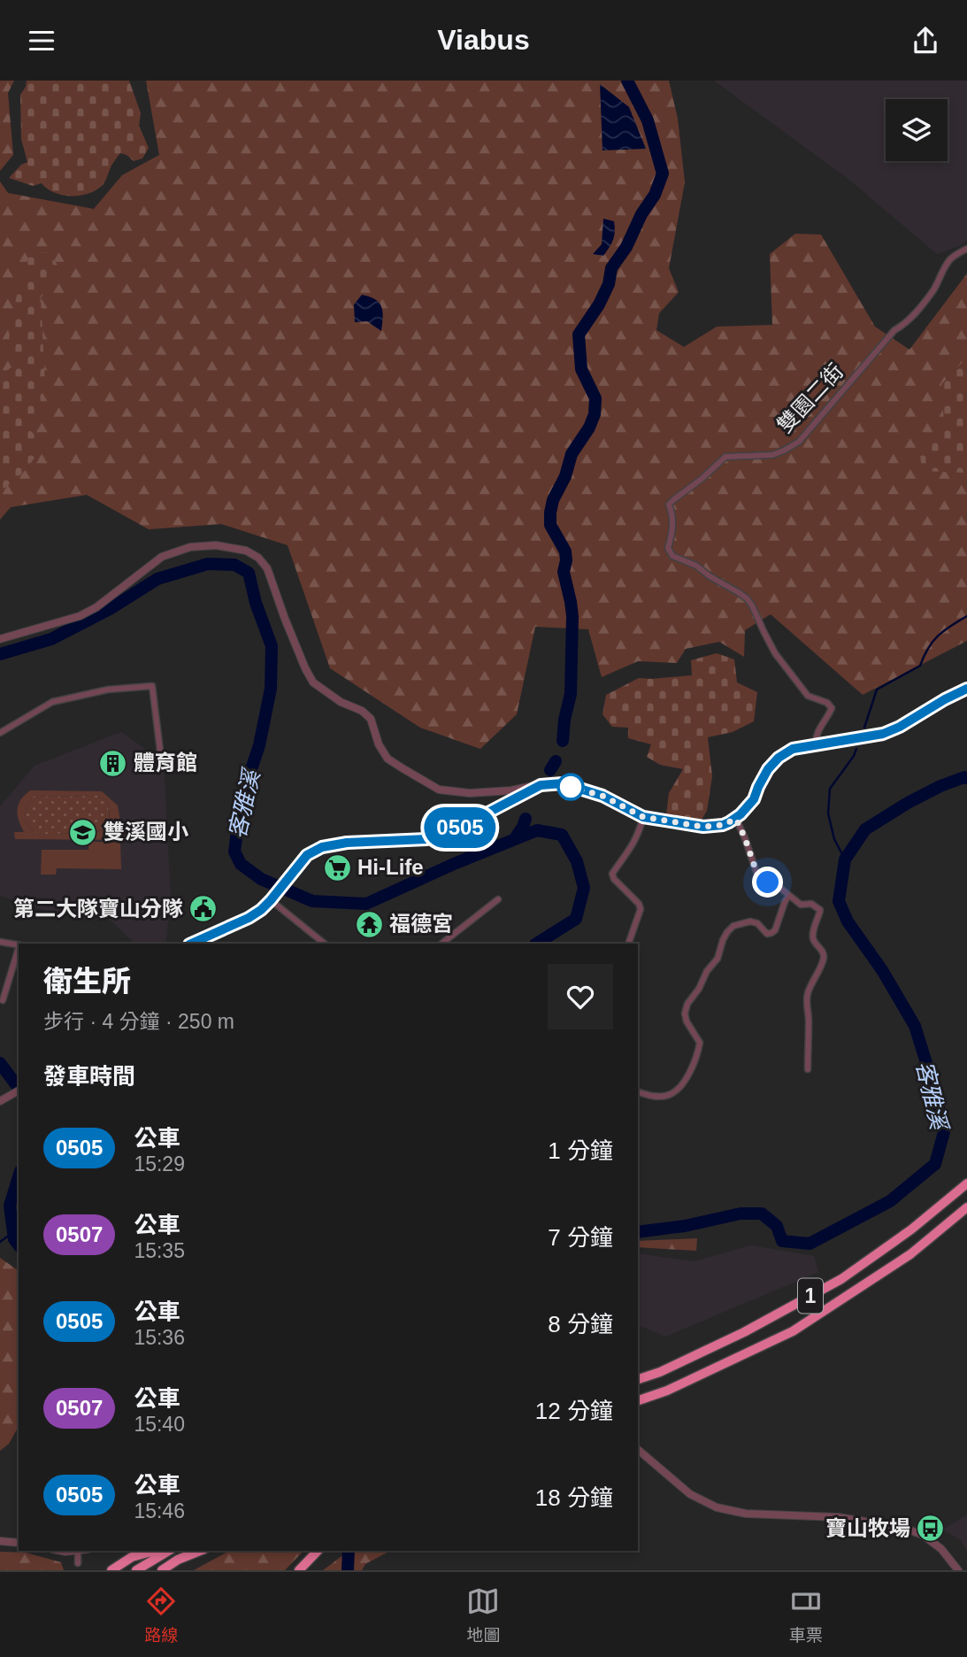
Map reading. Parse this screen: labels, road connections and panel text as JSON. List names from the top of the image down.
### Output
{
  "streets": {
    "highway": ["1"],
    "street": ["雙園二街"]
  },
  "water": ["客雅溪"],
  "places": {
    "building": ["體育館"],
    "school or university": ["雙溪國小"],
    "supermarket": ["Hi-Life"],
    "public building": ["第二大隊寶山分隊"],
    "temple": ["福德宮"],
    "bus stop": ["寶山牧場"]
  },
  "lines": ["bus line 0505"],
  "page": {
    "header": "Viabus",
    "on_map": "0505",
    "heading": [
      ["衛生所", "步行 · 4 分鐘 · 250 m"],
      "發車時間"
    ],
    "list": [
      {
        "mark": "0505",
        "name": "公車",
        "note": "15:29",
        "value": "1 分鐘"
      },
      {
        "mark": "0507",
        "name": "公車",
        "note": "15:35",
        "value": "7 分鐘"
      },
      {
        "mark": "0505",
        "name": "公車",
        "note": "15:36",
        "value": "8 分鐘"
      },
      {
        "mark": "0507",
        "name": "公車",
        "note": "15:40",
        "value": "12 分鐘"
      },
      {
        "mark": "0505",
        "name": "公車",
        "note": "15:46",
        "value": "18 分鐘"
      }
    ],
    "tabs": ["路線", "地圖", "車票"]
  }
}
